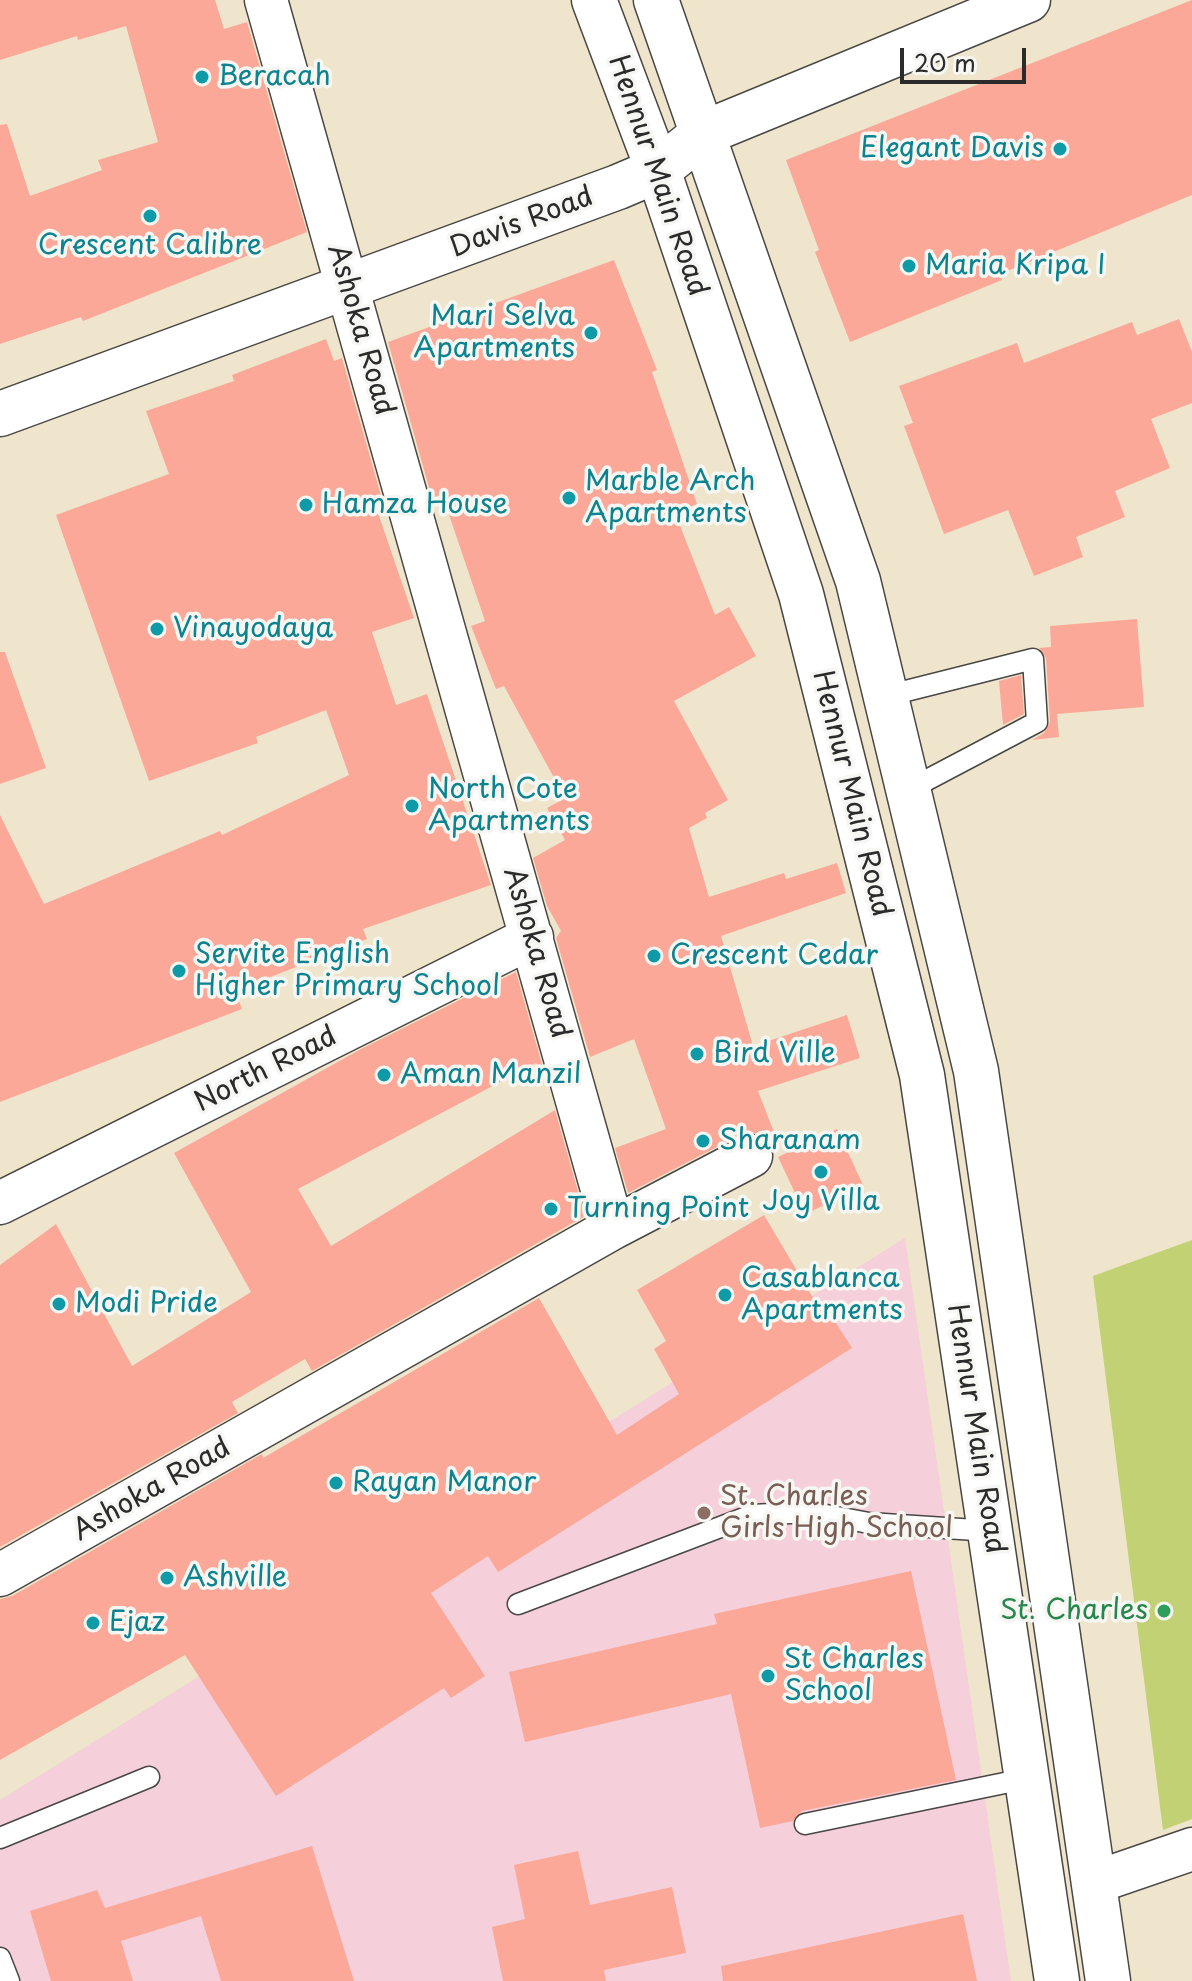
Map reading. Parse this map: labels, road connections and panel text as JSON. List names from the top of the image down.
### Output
{
  "streets": {
    "main road": ["Hennur Main Road", "Davis Road"],
    "street": ["Ashoka Road", "North Road"]
  },
  "crossings": [
    ["Hennur Main Road", "Davis Road"],
    ["Davis Road", "Ashoka Road"],
    ["Ashoka Road", "North Road"]
  ],
  "places": [
    "Beracah",
    "Elegant Davis",
    "Crescent Calibre",
    "Maria Kripa I",
    "Mari Selva Apartments",
    "Marble Arch Apartments",
    "Hamza House",
    "Vinayodaya",
    "North Cote Apartments",
    "Crescent Cedar",
    "Servite English Higher Primary School",
    "Bird Ville",
    "Aman Manzil",
    "Sharanam",
    "Joy Villa",
    "Turning Point",
    "Casablanca Apartments",
    "Modi Pride",
    "Rayan Manor",
    "St. Charles Girls High School",
    "Ashville",
    "St. Charles",
    "Ejaz",
    "St Charles School"
  ],
  "scale_bar": "20 m"
}
